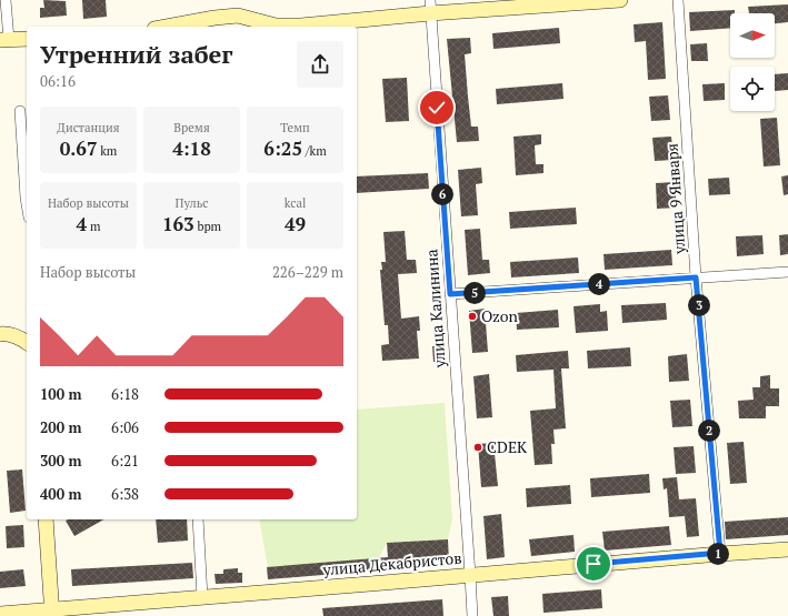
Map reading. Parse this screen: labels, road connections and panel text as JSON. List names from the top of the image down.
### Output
{
  "streets": {
    "main road": ["улица Декабристов"],
    "street": ["улица 9 Января", "улица Калинина"]
  },
  "crossings": [
    ["улица 9 Января", "улица Декабристов"],
    ["улица Калинина", "улица Декабристов"]
  ],
  "places": ["Ozon", "CDEK"],
  "north": "right",
  "page": {
    "heading": ["Утренний забег", "06:16"],
    "stats": [
      ["Дистанция", "0.67 km"],
      ["Время", "4:18"],
      ["Темп", "6:25 /km"],
      ["Набор высоты", "4 m"],
      ["Пульс", "163 bpm"],
      ["kcal", "49"]
    ],
    "pins": [
      "6",
      "4",
      "5",
      "3",
      "2",
      "1"
    ],
    "chart": ["Набор высоты", "226–229 m"],
    "list": [
      {
        "name": "100 m",
        "note": "6:18"
      },
      {
        "name": "200 m",
        "note": "6:06"
      },
      {
        "name": "300 m",
        "note": "6:21"
      },
      {
        "name": "400 m",
        "note": "6:38"
      }
    ]
  }
}
